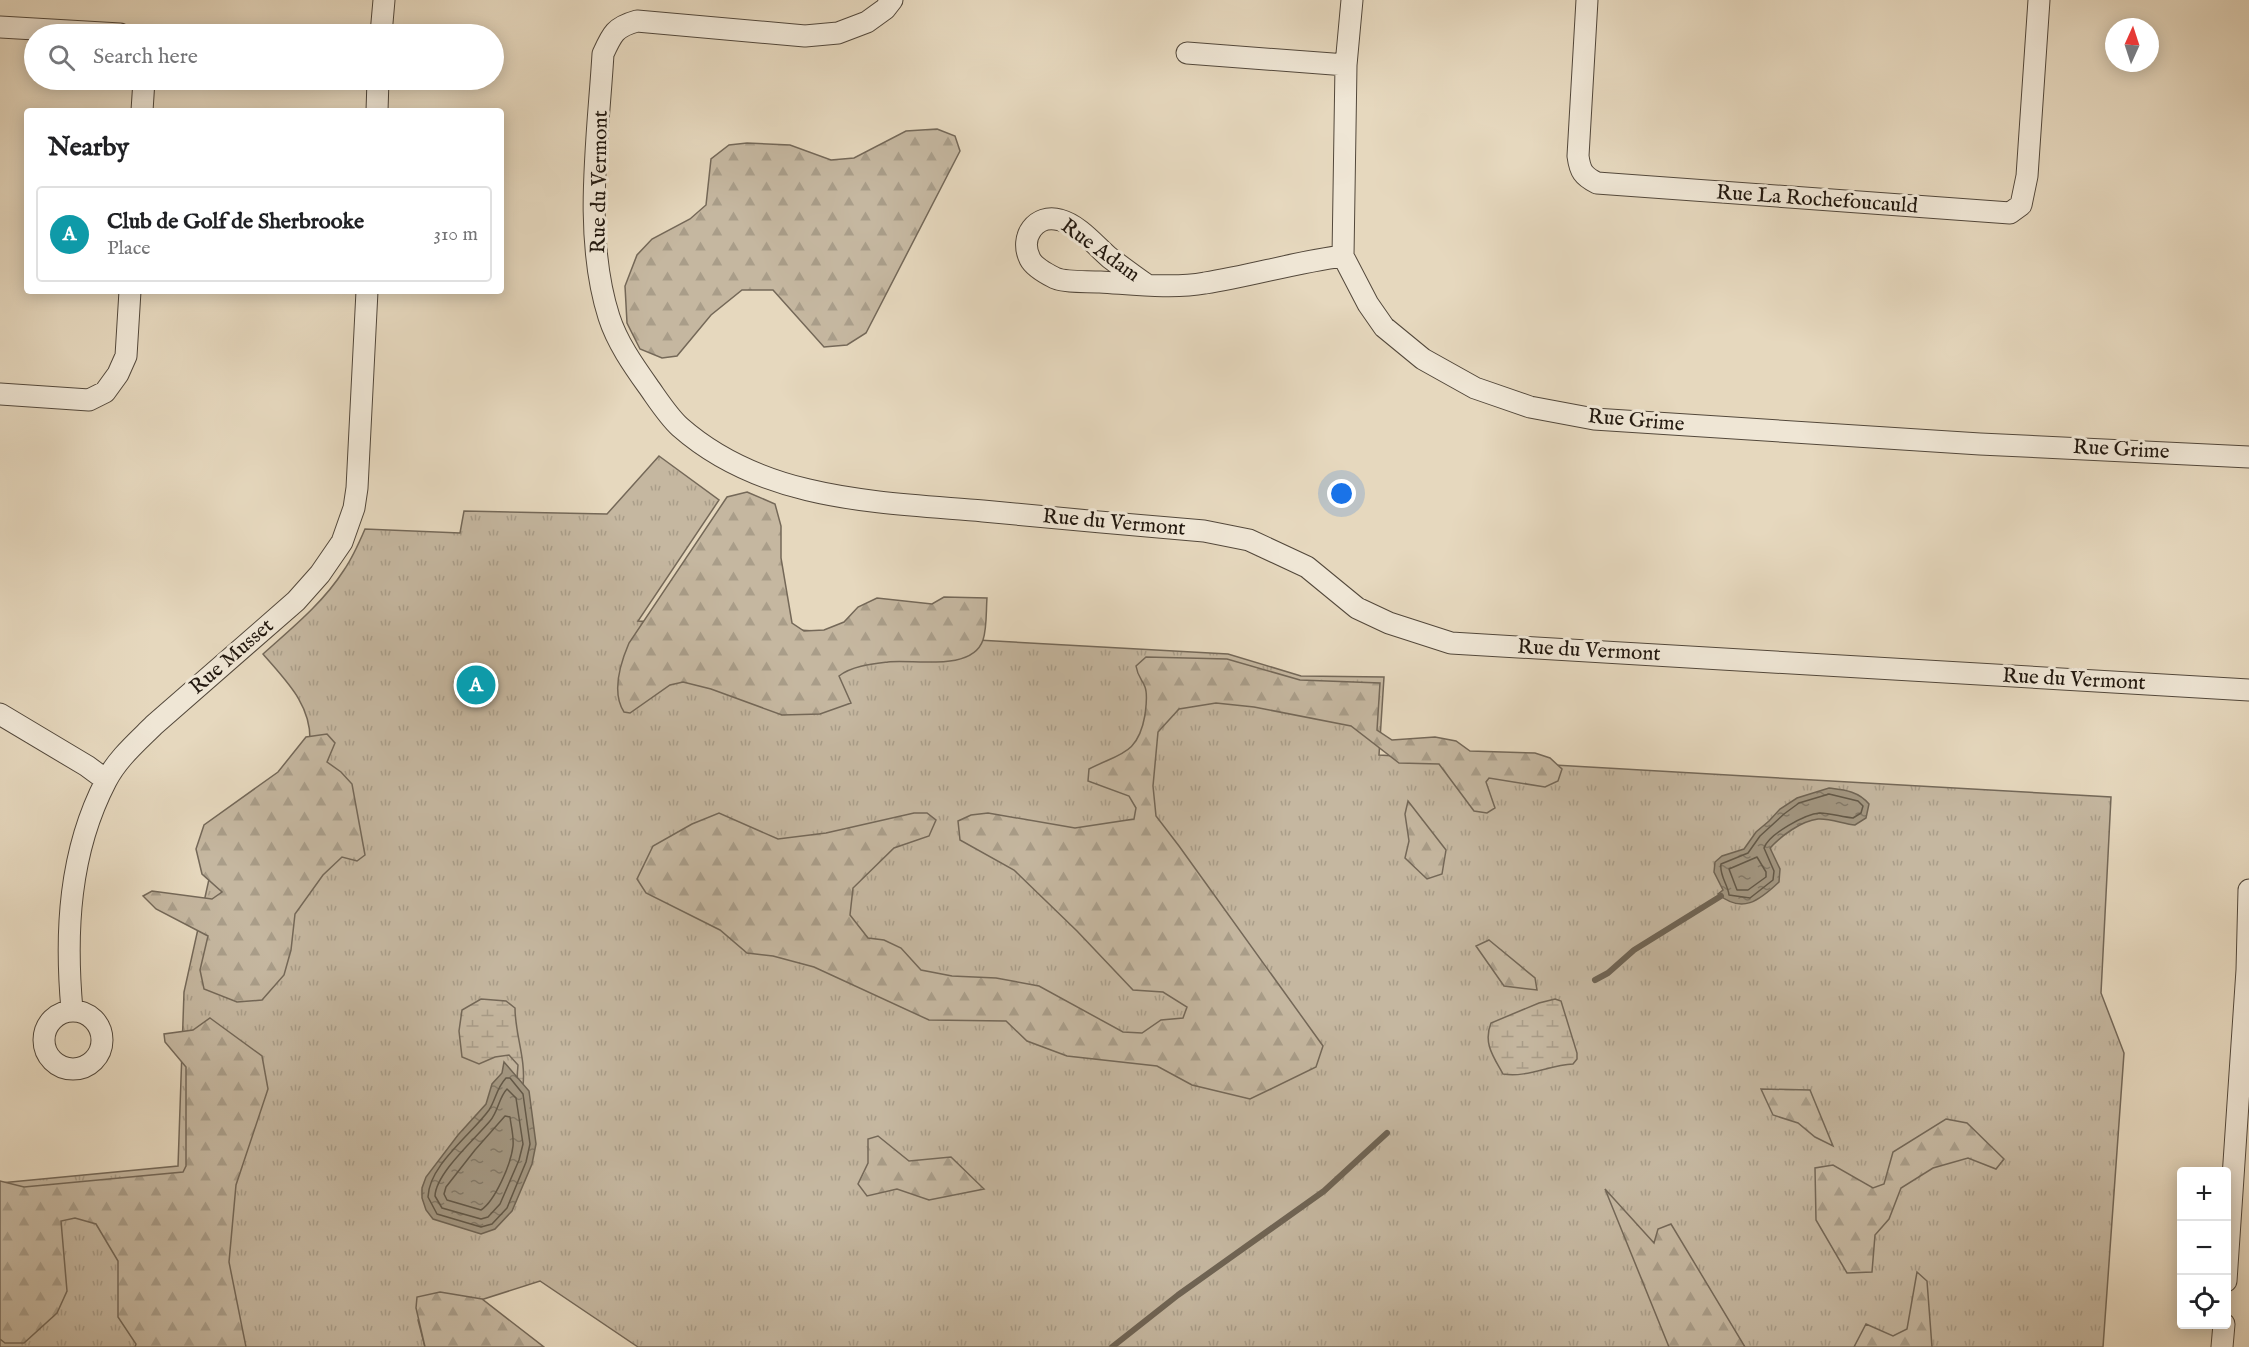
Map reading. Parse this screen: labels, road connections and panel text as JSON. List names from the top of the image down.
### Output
{
  "streets": {
    "street": [
      "Rue du Vermont",
      "Rue La Rochefoucauld",
      "Rue Adam",
      "Rue Grime",
      "Rue Musset"
    ]
  },
  "crossings": [
    ["Rue Adam", "Rue Grime"]
  ],
  "north": "top",
  "page": {
    "search": "Search here",
    "heading": "Nearby",
    "list": [
      {
        "mark": "A",
        "name": "Club de Golf de Sherbrooke",
        "note": "Place",
        "value": "310 m"
      }
    ],
    "pins": "A",
    "map_buttons": ["+", "−"]
  }
}
